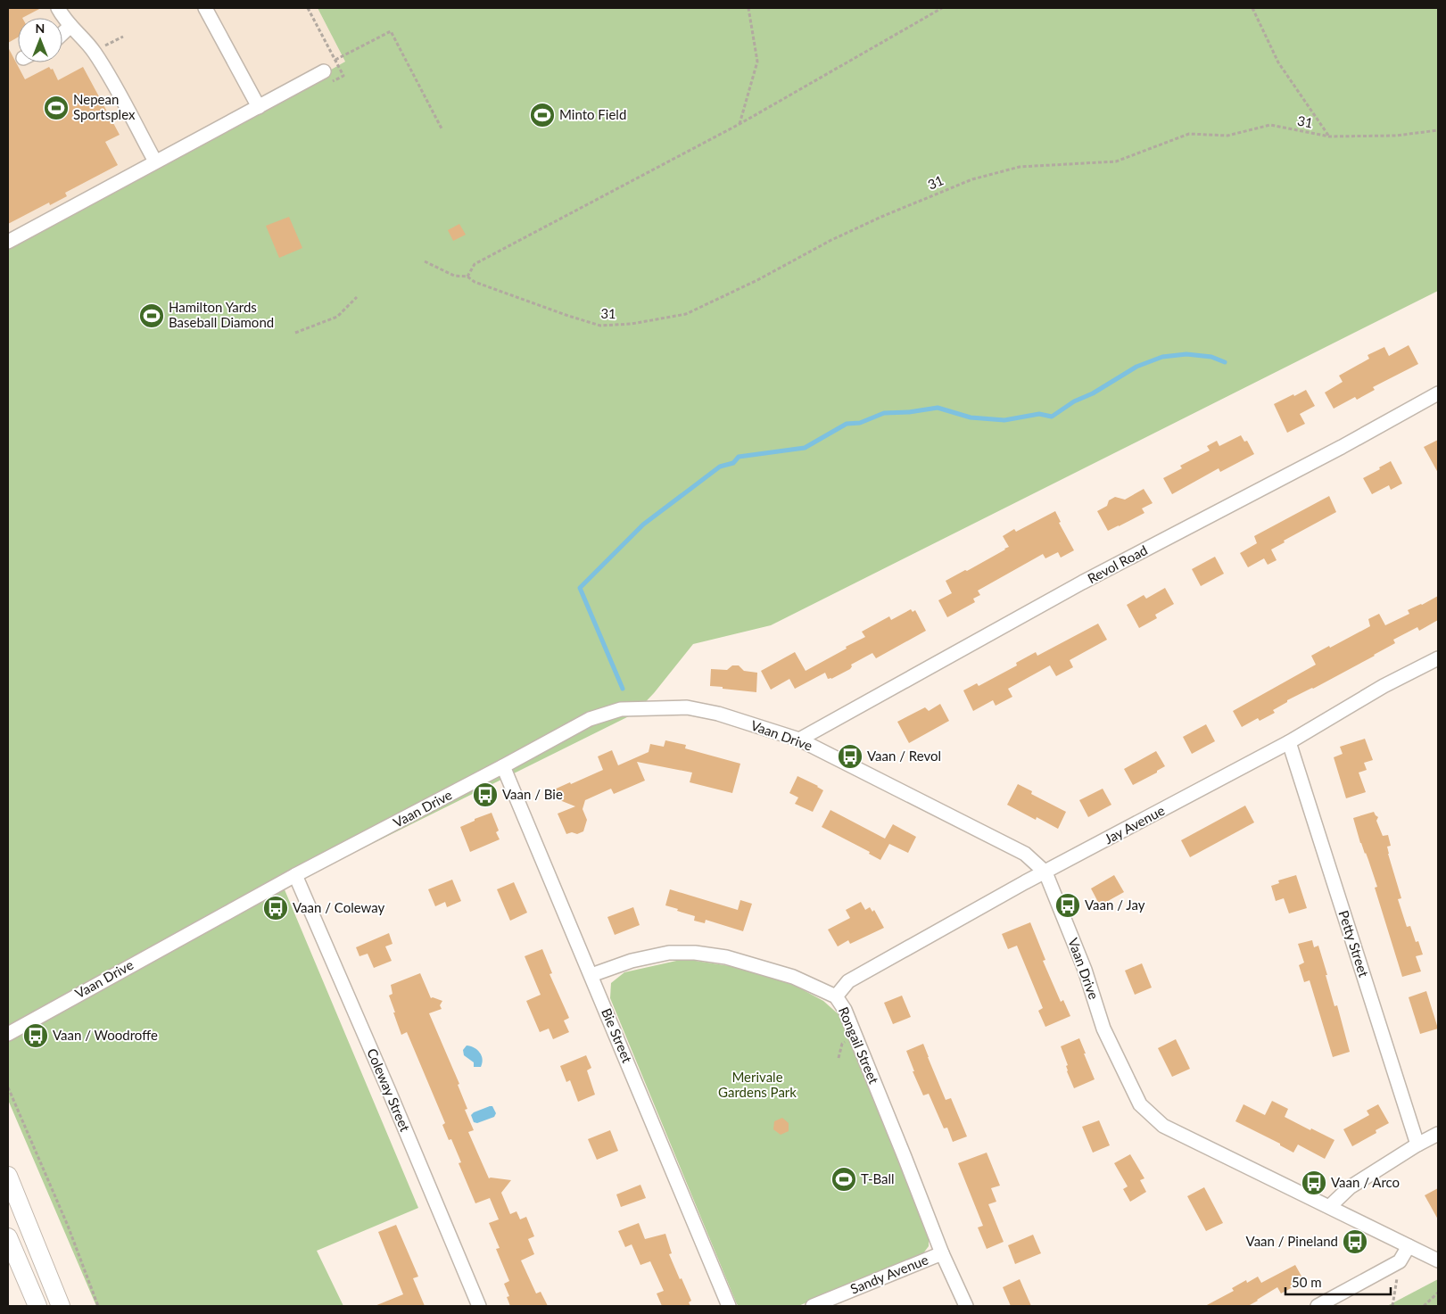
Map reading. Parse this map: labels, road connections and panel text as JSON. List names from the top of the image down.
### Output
{
  "streets": {
    "street": [
      "Revol Road",
      "Vaan Drive",
      "Jay Avenue",
      "Petty Street",
      "Bie Street",
      "Rongail Street",
      "Coleway Street",
      "Sandy Avenue"
    ],
    "path": ["31"]
  },
  "crossings": [
    ["Revol Road", "Vaan Drive"],
    ["Vaan Drive", "Jay Avenue"],
    ["Vaan Drive", "Bie Street"],
    ["Vaan Drive", "Coleway Street"],
    ["Jay Avenue", "Petty Street"],
    ["Jay Avenue", "Rongail Street"],
    ["Bie Street", "Rongail Street"],
    ["Rongail Street", "Sandy Avenue"]
  ],
  "parks": ["Merivale Gardens Park"],
  "places": {
    "sports": [
      "Nepean Sportsplex",
      "Minto Field",
      "Hamilton Yards Baseball Diamond",
      "T-Ball"
    ],
    "bus stop": [
      "Vaan / Revol",
      "Vaan / Bie",
      "Vaan / Jay",
      "Vaan / Coleway",
      "Vaan / Woodroffe",
      "Vaan / Arco",
      "Vaan / Pineland"
    ]
  },
  "scale_bar": "50 m",
  "north": "top"
}
